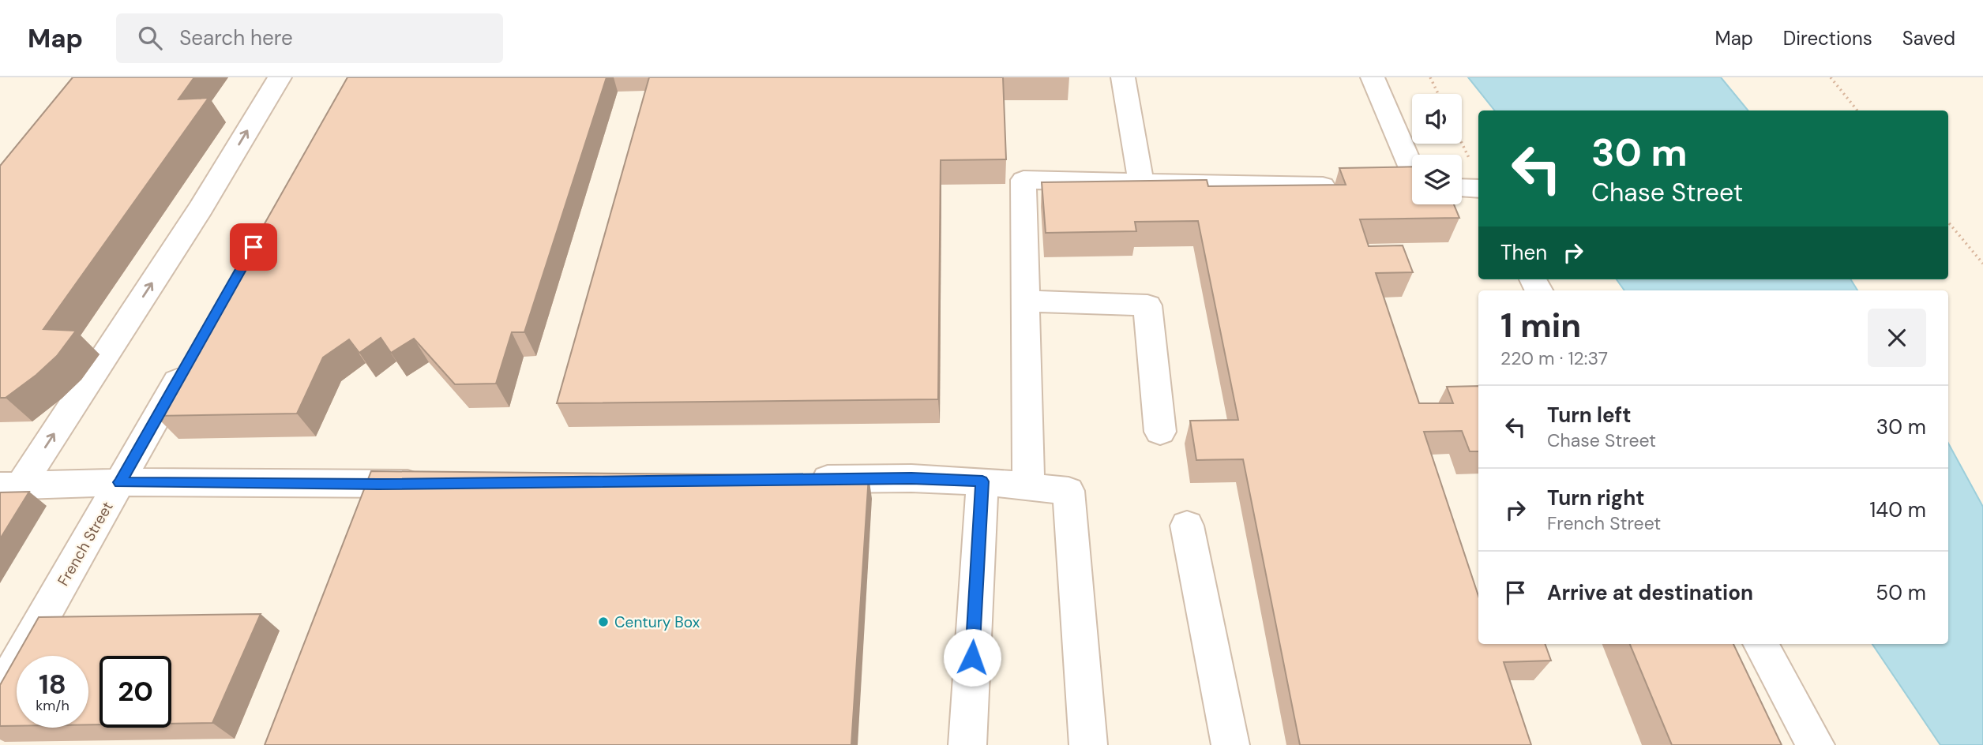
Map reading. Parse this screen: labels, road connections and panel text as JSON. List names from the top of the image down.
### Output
{
  "streets": {
    "street": ["French Street"]
  },
  "places": ["Century Box"],
  "page": {
    "header": "Map",
    "search": "Search here",
    "nav": ["Map", "Directions", "Saved"],
    "turn": ["30 m", "Chase Street"],
    "then": "Then",
    "heading": ["1 min", "220 m · 12:37"],
    "list": [
      {
        "name": "Turn left",
        "note": "Chase Street",
        "value": "30 m"
      },
      {
        "name": "Turn right",
        "note": "French Street",
        "value": "140 m"
      },
      {
        "name": "Arrive at destination",
        "value": "50 m"
      }
    ],
    "speed": "18 km/h",
    "limit": "20"
  }
}
